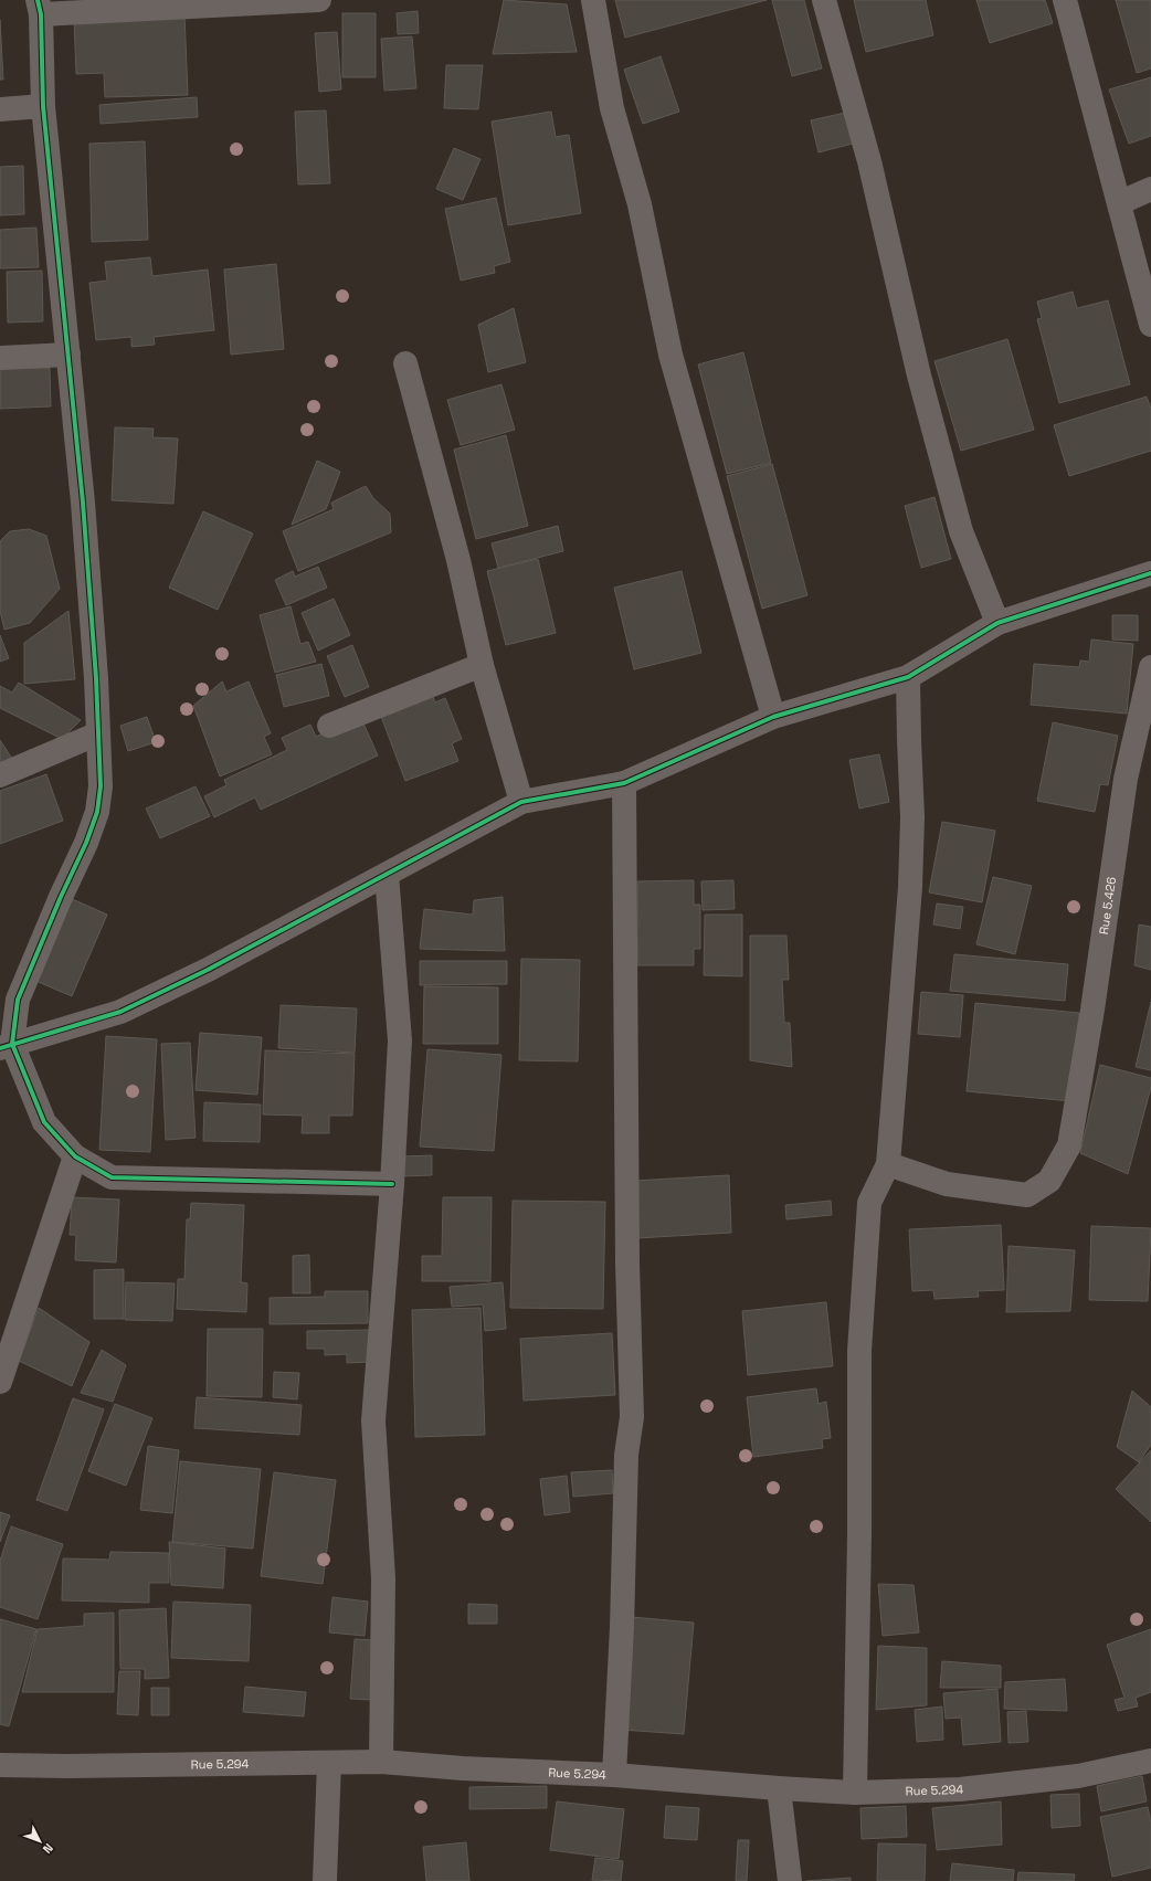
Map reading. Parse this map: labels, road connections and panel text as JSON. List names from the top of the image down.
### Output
{
  "streets": {
    "street": ["Rue 5.426", "Rue 5.294"]
  },
  "north": "bottom right"
}
